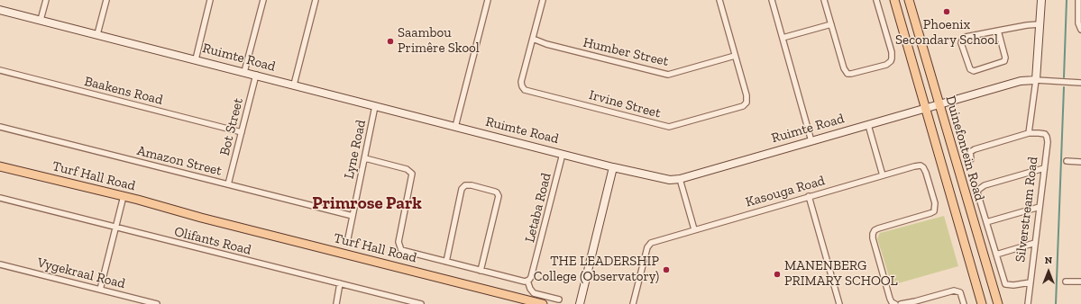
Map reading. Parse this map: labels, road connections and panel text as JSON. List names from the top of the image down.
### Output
{
  "streets": {
    "main road": ["Duinefontein Road", "Turf Hall Road"],
    "street": [
      "Humber Street",
      "Ruimte Road",
      "Baakens Road",
      "Irvine Street",
      "Bot Street",
      "Lyne Road",
      "Amazon Street",
      "Kasouga Road",
      "Letaba Road",
      "Silverstream Road",
      "Olifants Road",
      "Vygekraal Road"
    ]
  },
  "crossings": [
    ["Humber Street", "Irvine Street"],
    ["Ruimte Road", "Bot Street"],
    ["Ruimte Road", "Duinefontein Road"],
    ["Ruimte Road", "Lyne Road"],
    ["Ruimte Road", "Letaba Road"],
    ["Baakens Road", "Bot Street"],
    ["Bot Street", "Amazon Street"],
    ["Lyne Road", "Amazon Street"]
  ],
  "districts": ["Primrose Park"],
  "places": [
    "Phoenix Secondary School",
    "Saambou Primêre Skool",
    "THE LEADERSHIP College (Observatory)",
    "MANENBERG PRIMARY SCHOOL"
  ],
  "north": "top"
}
